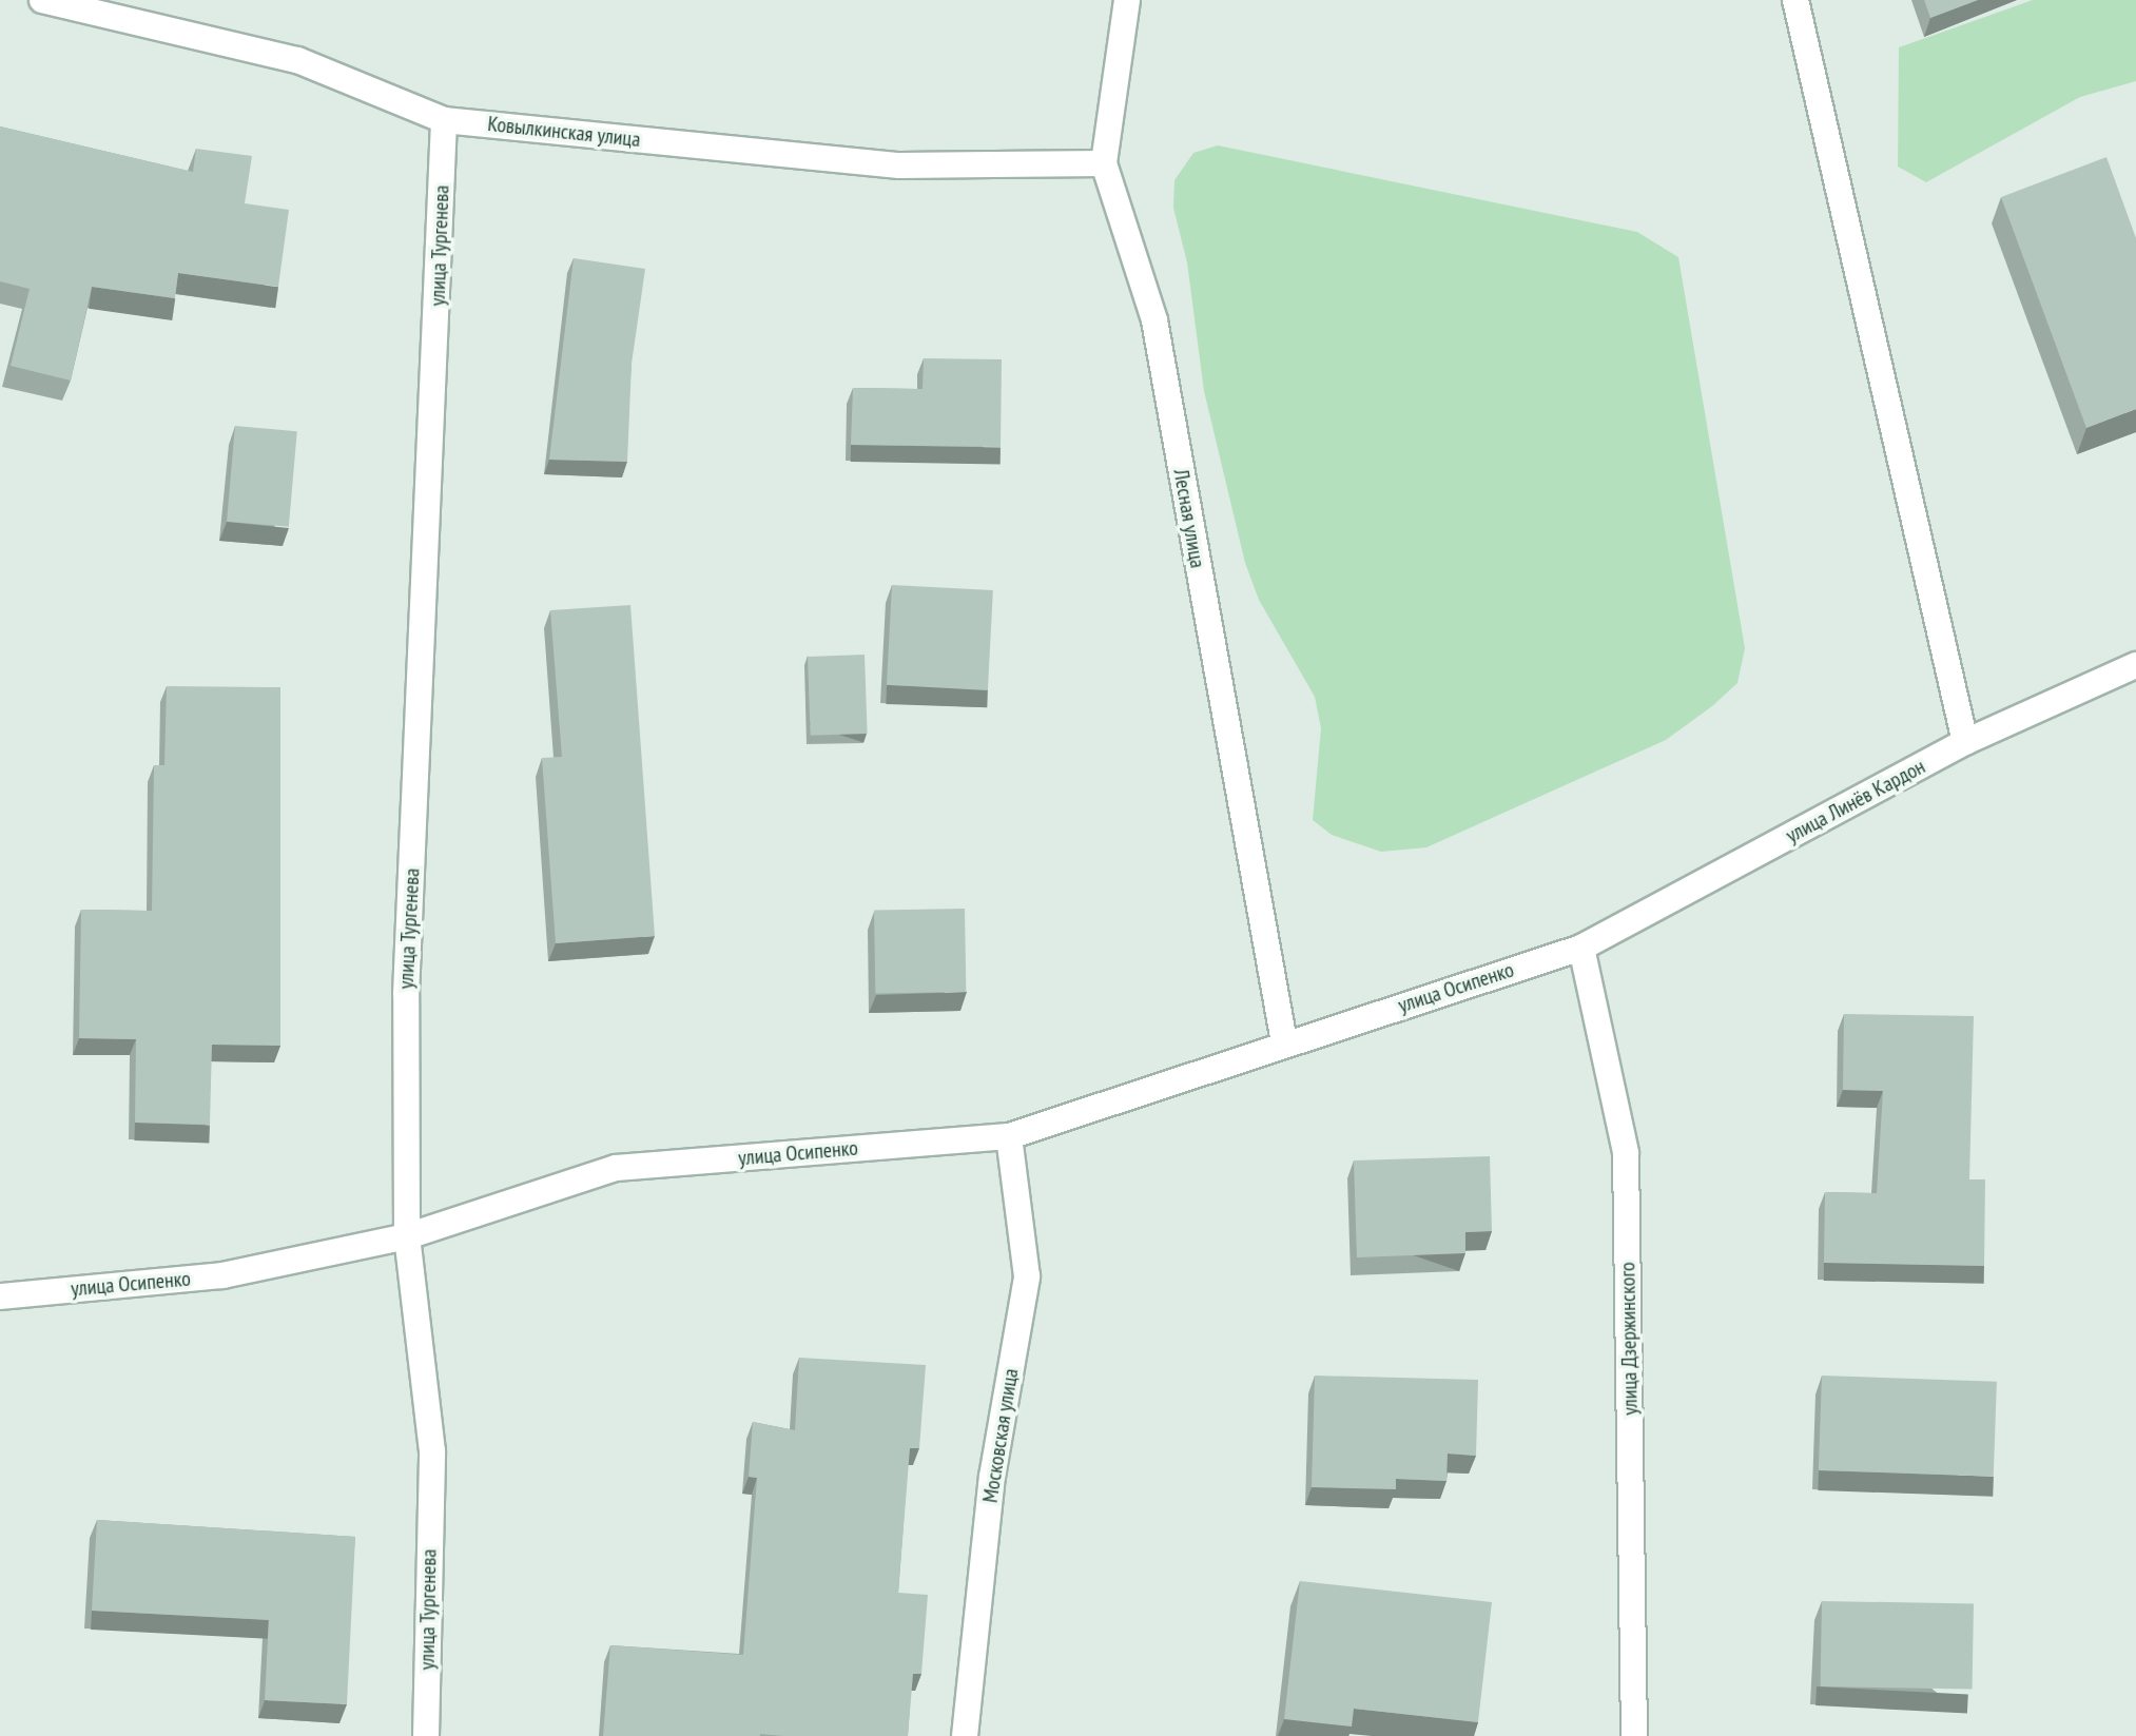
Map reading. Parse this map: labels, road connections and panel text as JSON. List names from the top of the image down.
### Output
{
  "streets": {
    "street": [
      "Ковылкинская улица",
      "улица Тургенева",
      "Лесная улица",
      "улица Линёв Кардон",
      "улица Осипенко",
      "улица Дзержинского",
      "Московская улица"
    ]
  },
  "crossings": [
    ["Ковылкинская улица", "улица Тургенева"],
    ["Ковылкинская улица", "Лесная улица"],
    ["улица Тургенева", "улица Осипенко"],
    ["Лесная улица", "улица Осипенко"],
    ["улица Линёв Кардон", "улица Осипенко"],
    ["улица Линёв Кардон", "улица Дзержинского"],
    ["улица Осипенко", "улица Дзержинского"],
    ["улица Осипенко", "Московская улица"]
  ]
}
